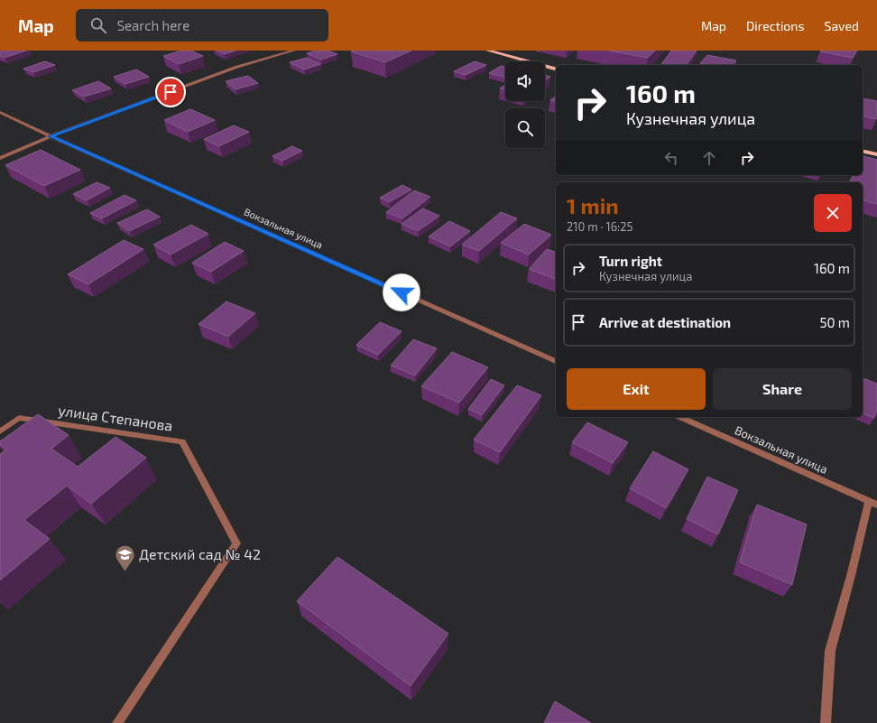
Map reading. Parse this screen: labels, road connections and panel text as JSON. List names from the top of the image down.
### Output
{
  "streets": {
    "street": ["Вокзальная улица", "улица Степанова"]
  },
  "places": {
    "school or university": ["Детский сад № 42"]
  },
  "page": {
    "header": "Map",
    "search": "Search here",
    "nav": ["Map", "Directions", "Saved"],
    "turn": ["160 m", "Кузнечная улица"],
    "heading": ["1 min", "210 m · 16:25"],
    "list": [
      {
        "name": "Turn right",
        "note": "Кузнечная улица",
        "value": "160 m"
      },
      {
        "name": "Arrive at destination",
        "value": "50 m"
      }
    ],
    "buttons": ["Exit", "Share"]
  }
}
